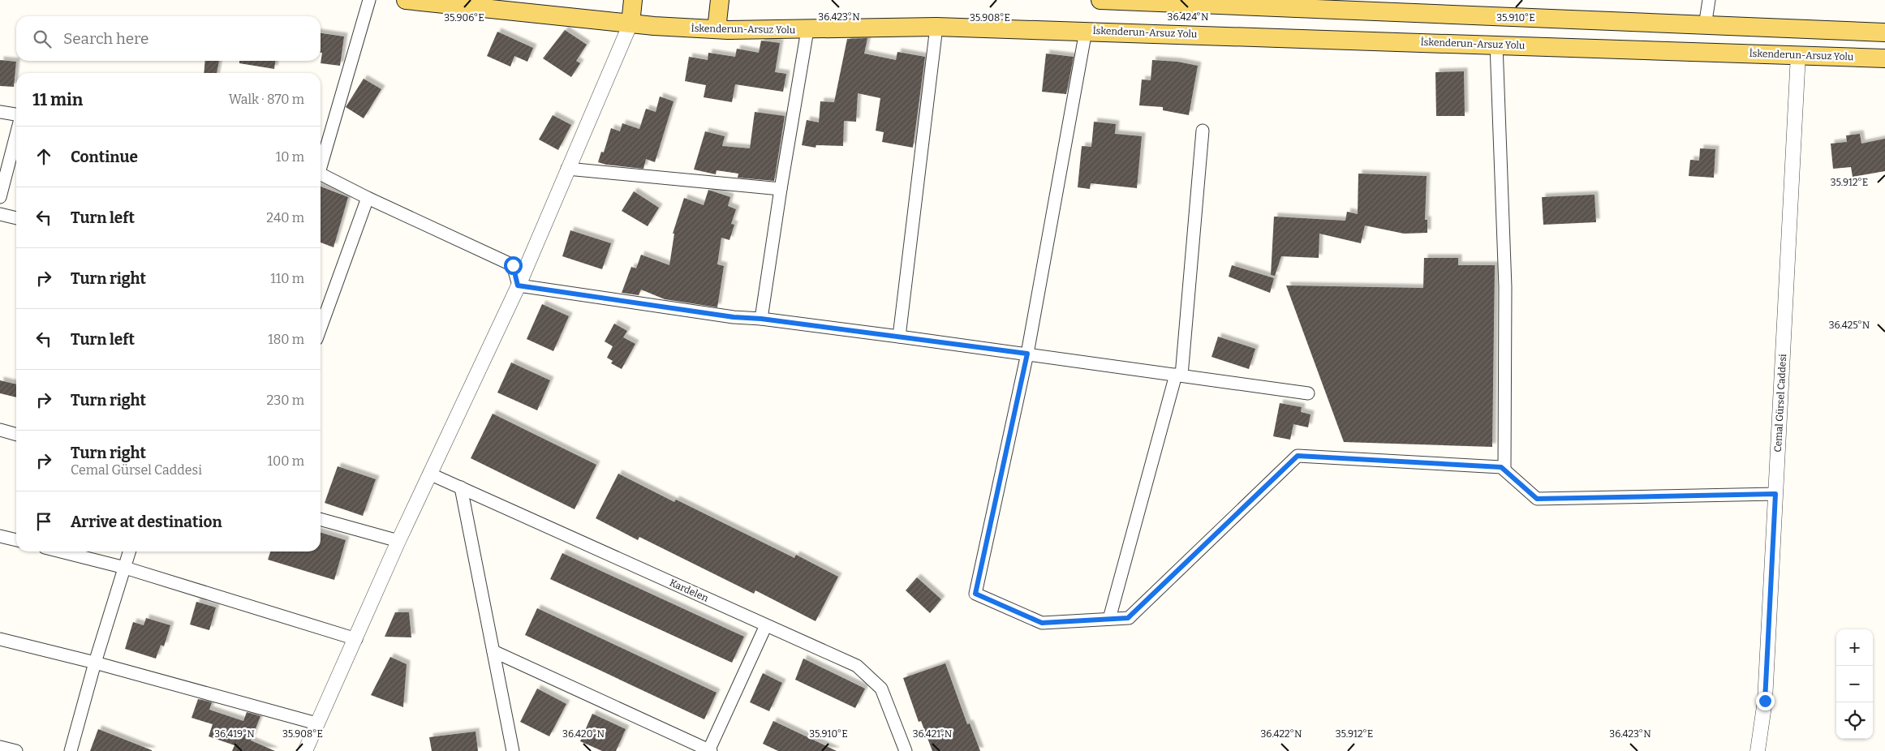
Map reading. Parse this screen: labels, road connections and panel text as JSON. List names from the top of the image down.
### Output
{
  "streets": {
    "main road": ["İskenderun-Arsuz Yolu"],
    "street": ["Cemal Gürsel Caddesi", "Kardelen"]
  },
  "crossings": [
    ["İskenderun-Arsuz Yolu", "Cemal Gürsel Caddesi"]
  ],
  "page": {
    "search": "Search here",
    "heading": ["11 min", "Walk · 870 m"],
    "list": [
      ["Continue", "10 m"],
      ["Turn left", "240 m"],
      ["Turn right", "110 m"],
      ["Turn left", "180 m"],
      ["Turn right", "230 m"],
      ["Turn right", "Cemal Gürsel Caddesi", "100 m"],
      "Arrive at destination"
    ],
    "map_buttons": ["+", "−"]
  },
  "coordinates": [
    "36.423°N",
    "36.424°N",
    "35.906°E",
    "35.908°E",
    "35.910°E",
    "35.912°E",
    "36.425°N",
    "36.419°N",
    "36.420°N",
    "36.421°N",
    "36.422°N"
  ]
}
